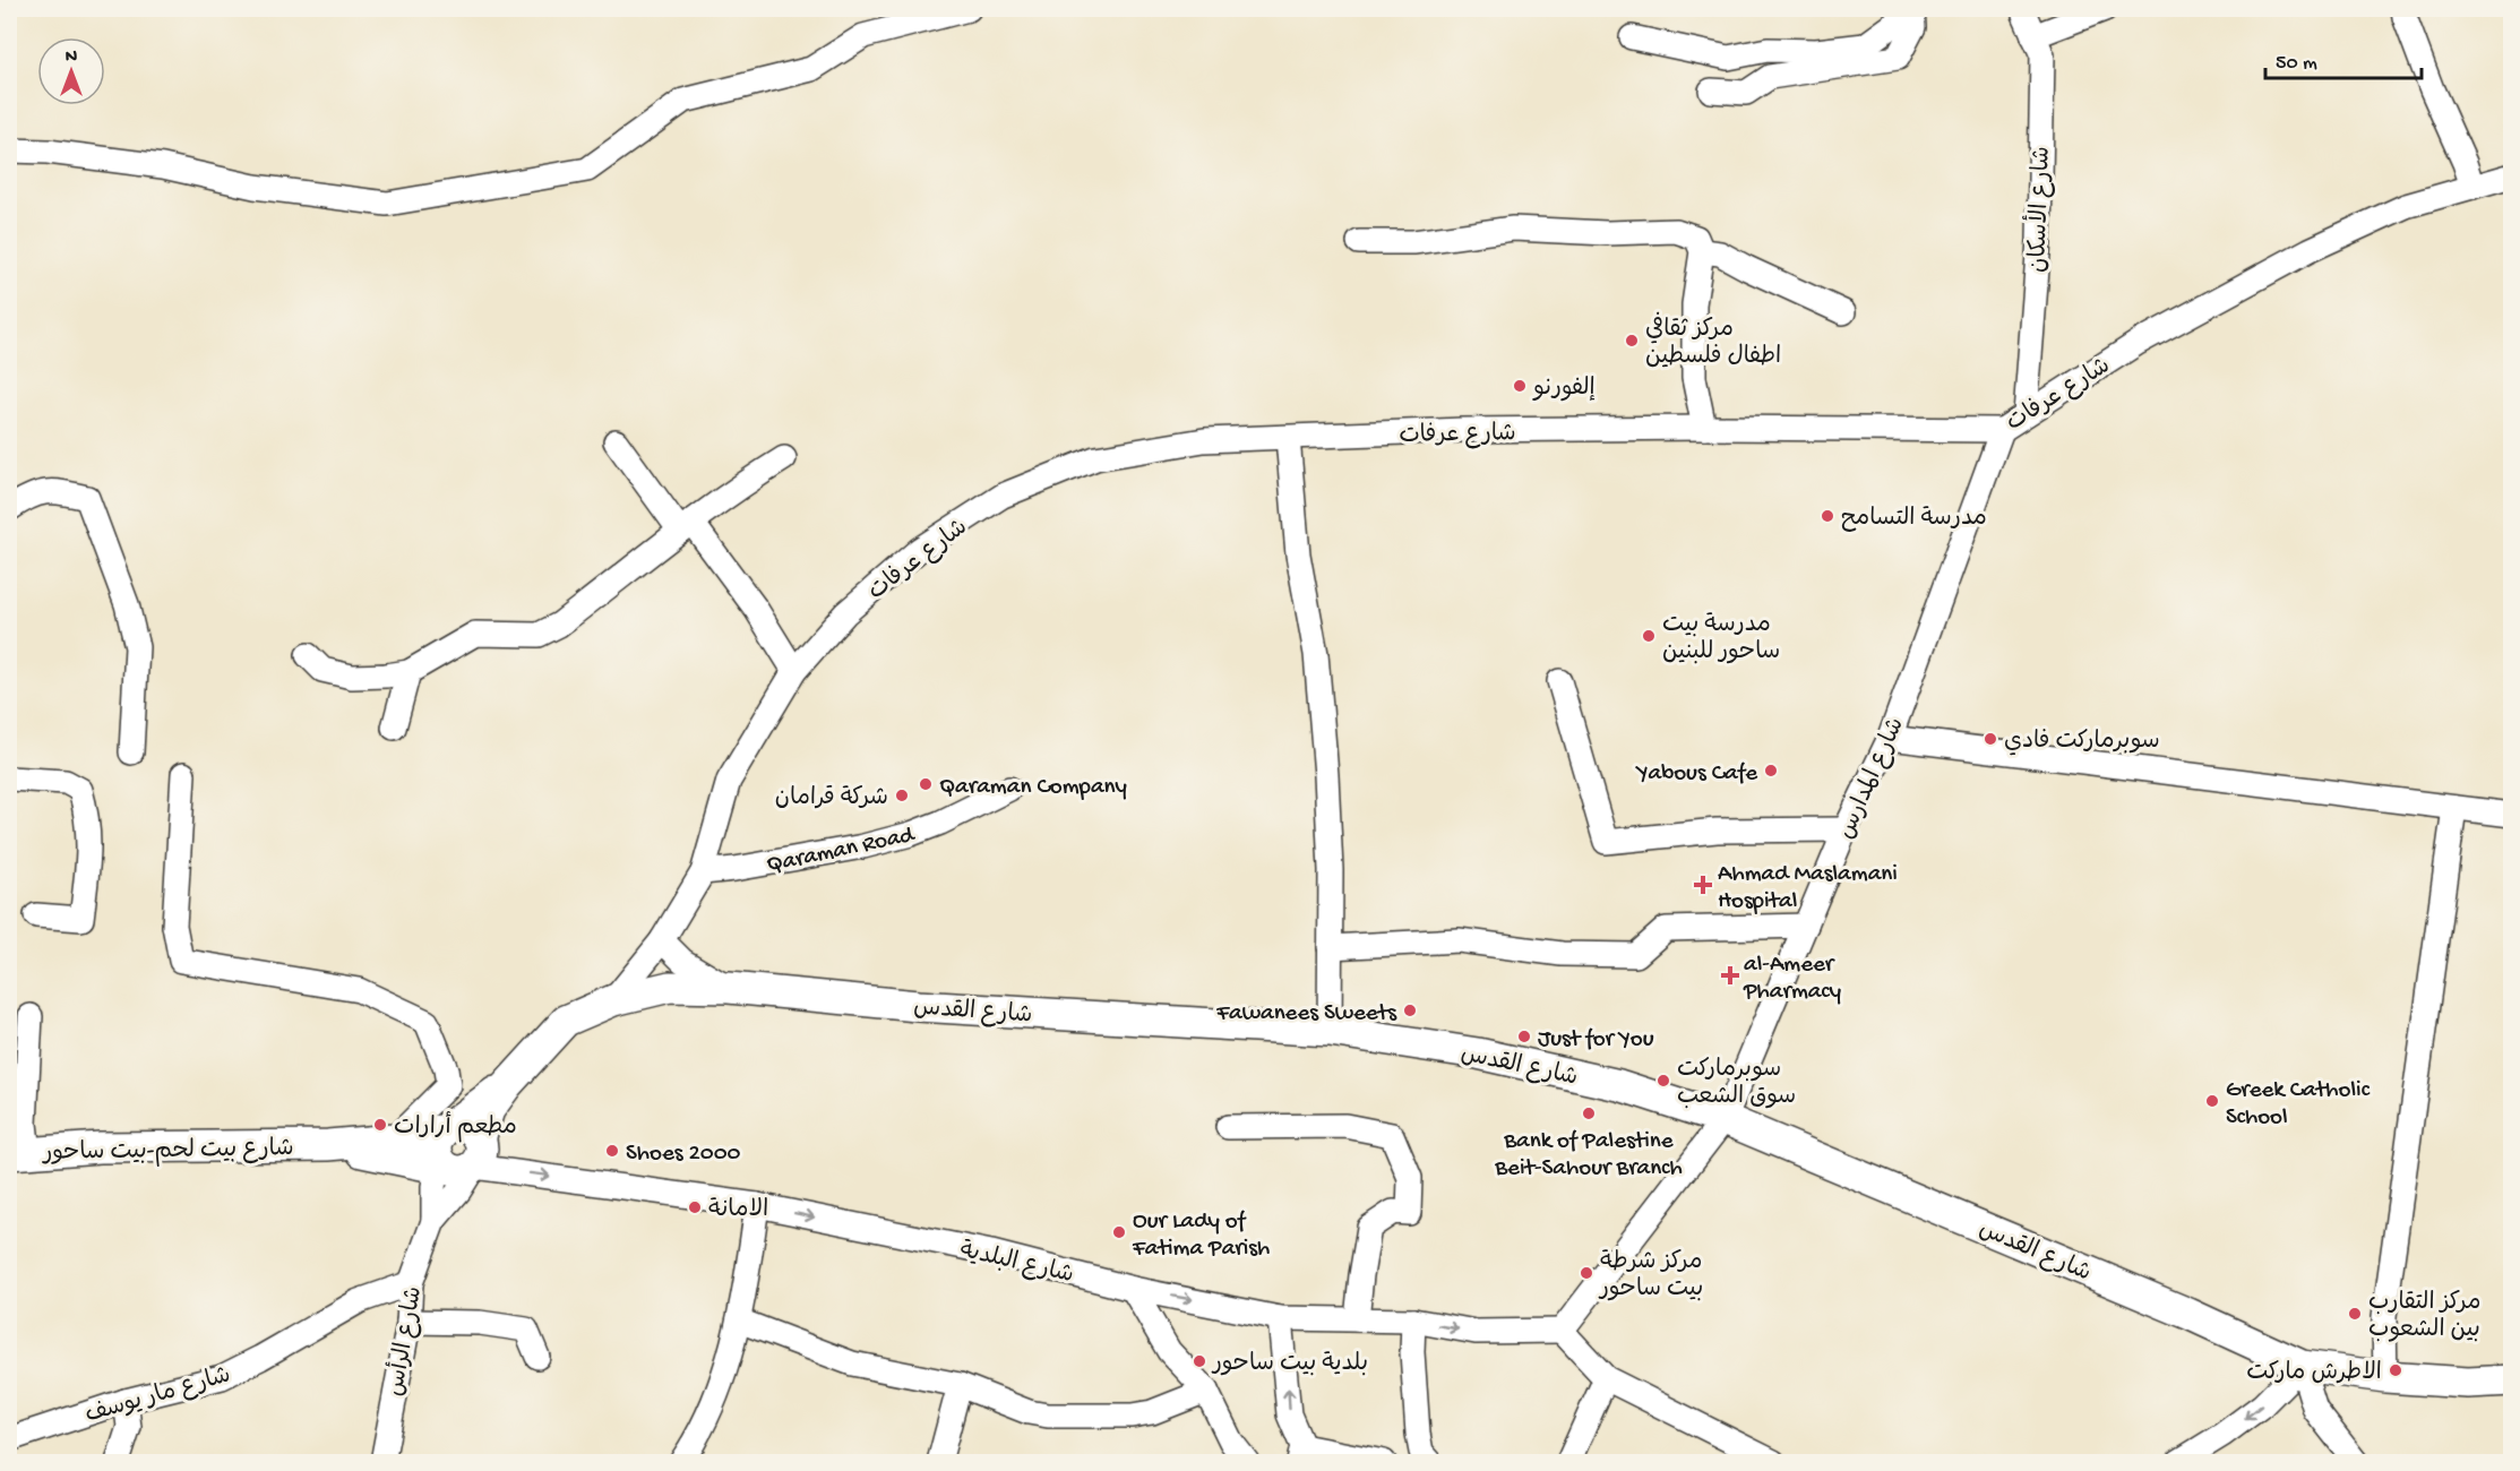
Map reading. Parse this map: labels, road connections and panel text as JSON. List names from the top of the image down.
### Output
{
  "streets": {
    "main road": ["شارع القدس", "شارع بيت لحم-بيت ساحور"],
    "street": [
      "شارع الأسكان",
      "شارع عرفات",
      "شارع المدارس",
      "Qaraman Road",
      "شارع البلدية",
      "شارع الرأس",
      "شارع مار يوسف"
    ]
  },
  "crossings": [
    ["شارع الأسكان", "شارع عرفات"],
    ["شارع عرفات", "شارع المدارس"],
    ["شارع عرفات", "Qaraman Road"],
    ["شارع عرفات", "شارع القدس"],
    ["شارع المدارس", "شارع القدس"],
    ["شارع المدارس", "شارع البلدية"],
    ["شارع القدس", "شارع بيت لحم-بيت ساحور"],
    ["شارع القدس", "شارع البلدية"],
    ["شارع القدس", "شارع الرأس"],
    ["شارع بيت لحم-بيت ساحور", "شارع البلدية"],
    ["شارع بيت لحم-بيت ساحور", "شارع الرأس"],
    ["شارع البلدية", "شارع الرأس"],
    ["شارع الرأس", "شارع مار يوسف"]
  ],
  "places": {
    "other": [
      "مركز ثقافي اطفال فلسطين",
      "إلفورنو",
      "مدرسة التسامح",
      "مدرسة بيت ساحور للبنين",
      "سوبرماركت فادي",
      "Yabous Cafe",
      "Qaraman Company",
      "شركة قرامان",
      "Fawanees Sweets",
      "Just for You",
      "سوبرماركت سوق الشعب",
      "Greek Catholic School",
      "Bank of Palestine Beit-Sahour Branch",
      "مطعم أرارات",
      "Shoes 2000",
      "الامانة",
      "Our Lady of Fatima Parish",
      "مركز شرطة بيت ساحور",
      "مركز التقارب بين الشعوب",
      "بلدية بيت ساحور",
      "الاطرش ماركت"
    ],
    "health": ["Ahmad Maslamani Hospital", "al-Ameer Pharmacy"]
  },
  "scale_bar": "50 m",
  "north": "top"
}
